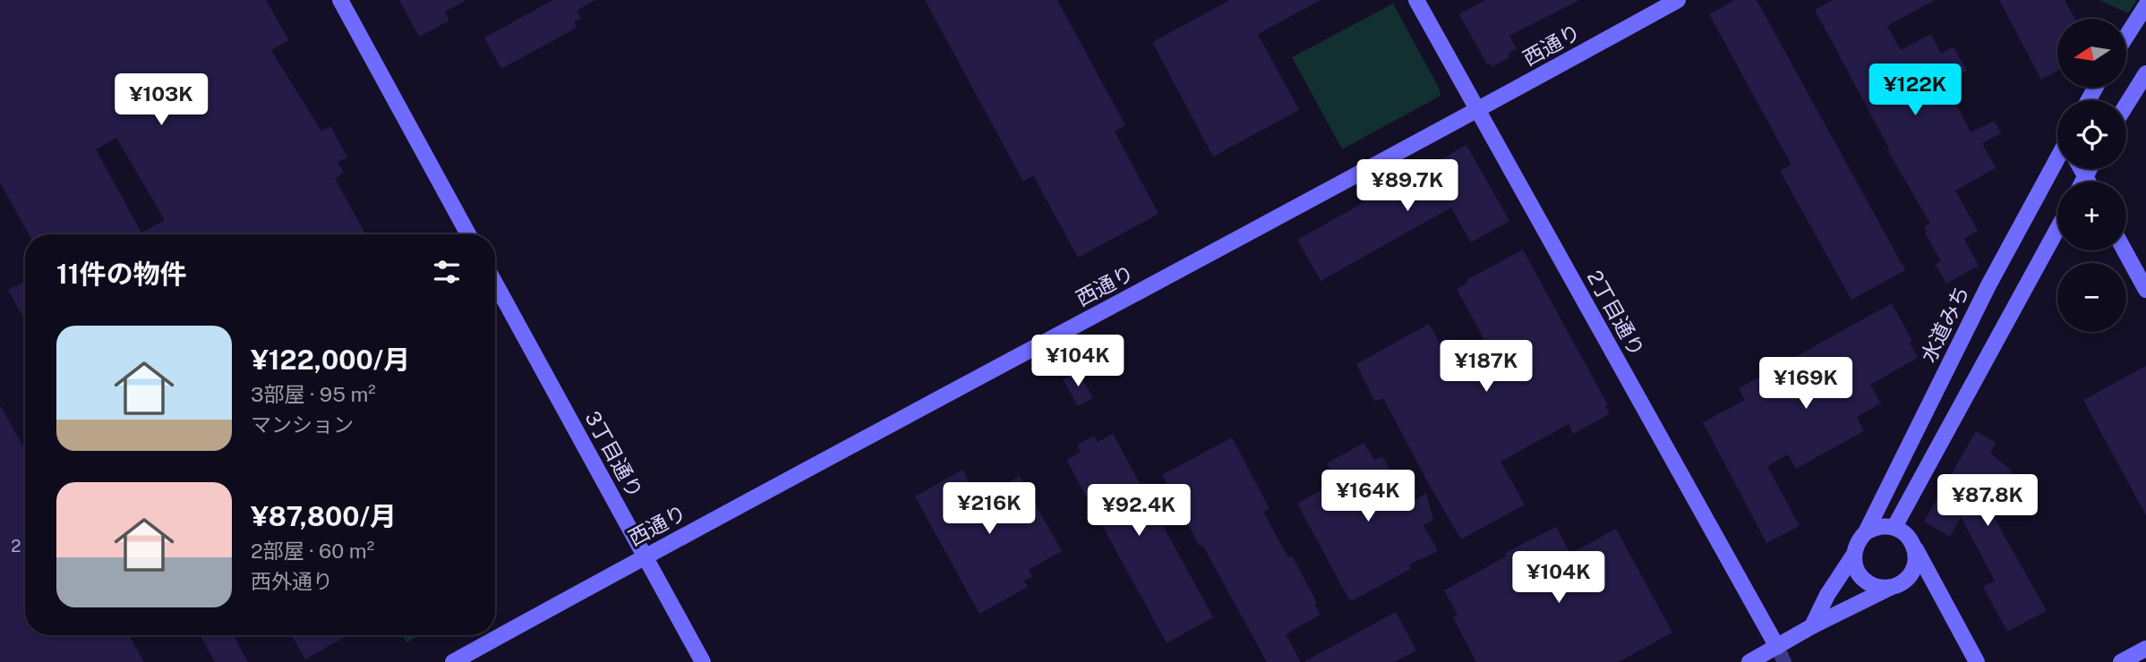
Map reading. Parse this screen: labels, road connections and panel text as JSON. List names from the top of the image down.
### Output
{
  "streets": {
    "street": [
      "西通り",
      "2丁目通り",
      "水道みち",
      "3丁目通り"
    ]
  },
  "crossings": [
    ["西通り", "2丁目通り"],
    ["西通り", "3丁目通り"]
  ],
  "house_numbers": ["2"],
  "north": "left",
  "page": {
    "map_buttons": ["+", "−"],
    "price": [
      "¥122K",
      "¥103K",
      "¥89.7K",
      "¥104K",
      "¥187K",
      "¥169K",
      "¥164K",
      "¥87.8K",
      "¥216K",
      "¥92.4K",
      "¥104K"
    ],
    "heading": "11件の物件",
    "list": [
      {
        "name": "¥122,000/月",
        "note": "3部屋 · 95 m² · マンション"
      },
      {
        "name": "¥87,800/月",
        "note": "2部屋 · 60 m² · 西外通り"
      }
    ]
  }
}
